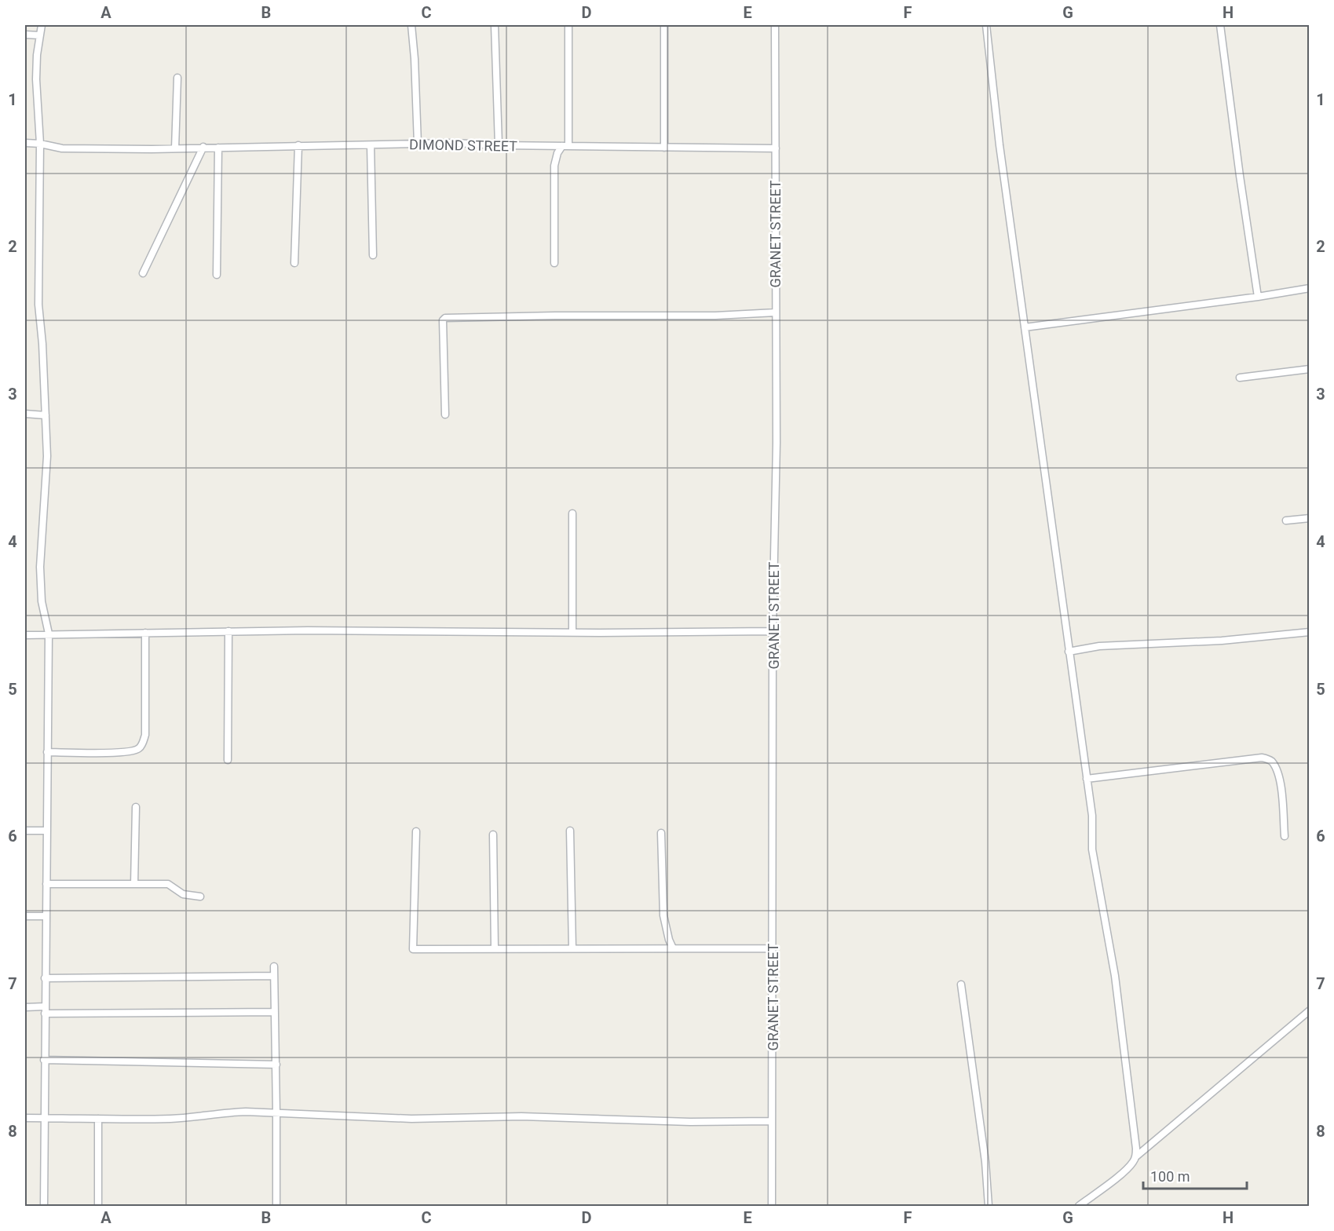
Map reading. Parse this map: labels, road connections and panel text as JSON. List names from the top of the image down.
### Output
{
  "streets": {
    "street": ["DIMOND STREET", "GRANET STREET"]
  },
  "crossings": [
    ["DIMOND STREET", "GRANET STREET"]
  ],
  "scale_bar": "100 m",
  "grid": {
    "columns": [
      "A",
      "B",
      "C",
      "D",
      "E",
      "F",
      "G",
      "H"
    ],
    "rows": [
      "1",
      "2",
      "3",
      "4",
      "5",
      "6",
      "7",
      "8"
    ]
  }
}
